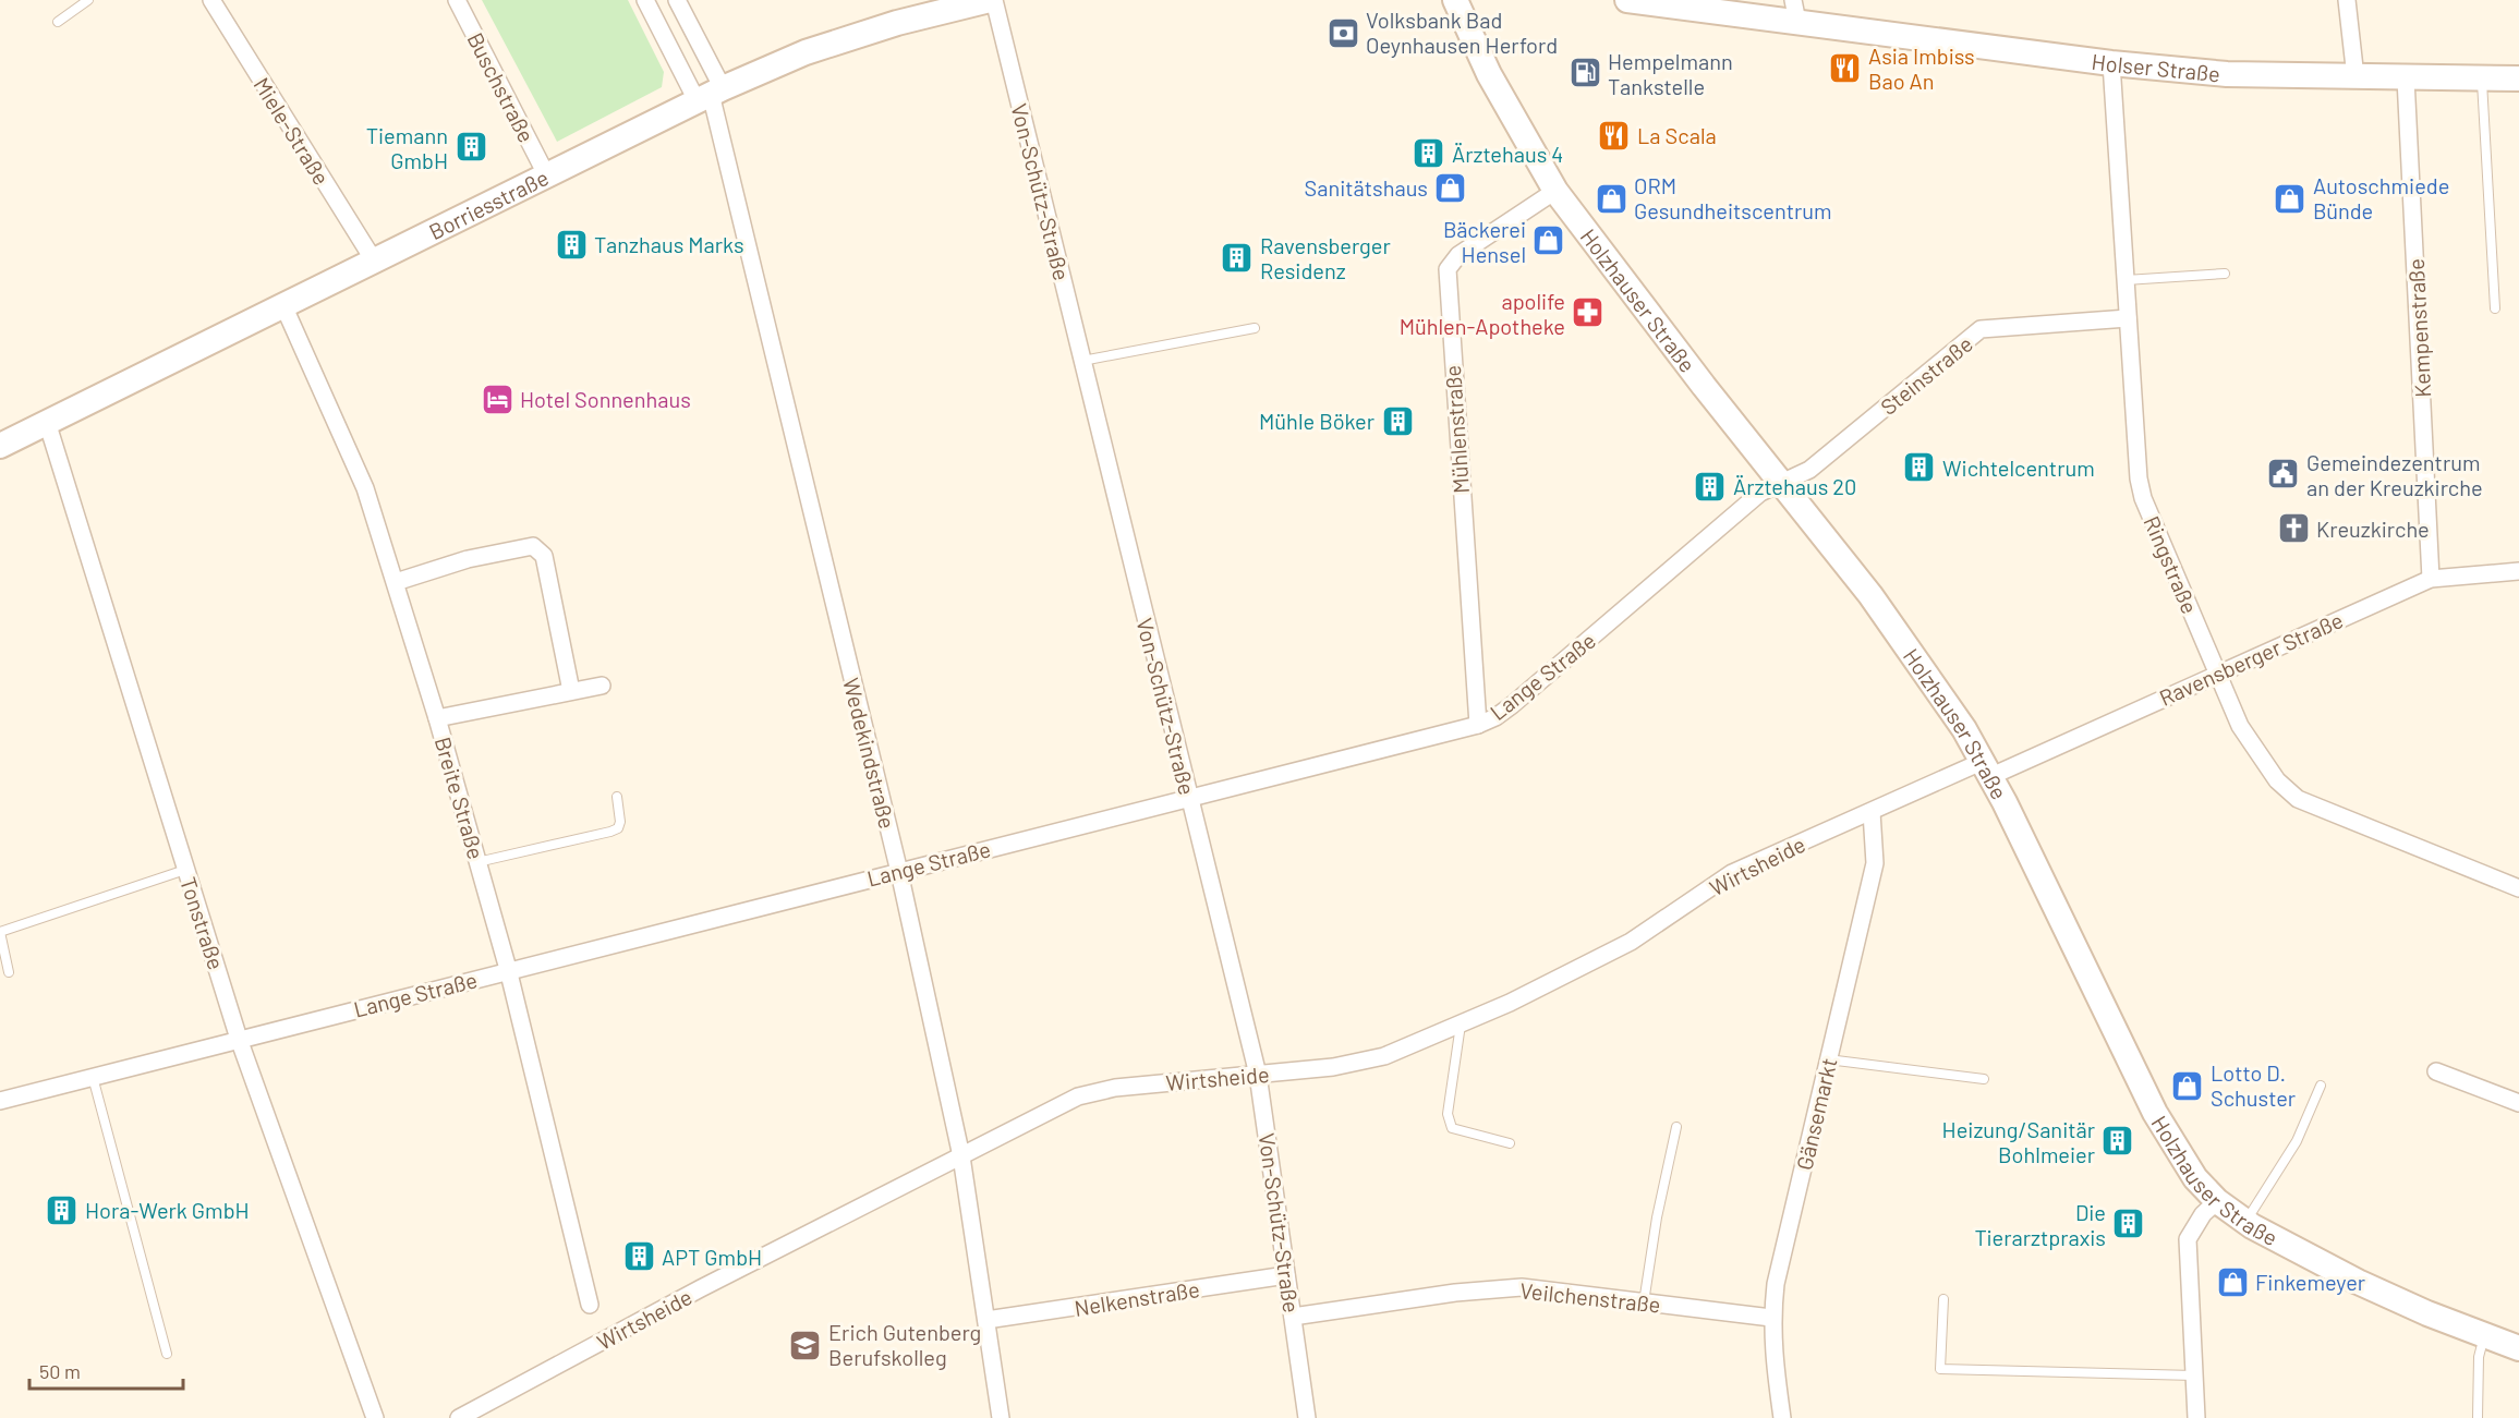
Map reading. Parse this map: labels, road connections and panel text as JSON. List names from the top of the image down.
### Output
{
  "streets": {
    "main road": ["Holser Straße", "Borriesstraße", "Holzhauser Straße"],
    "street": [
      "Buschstraße",
      "Miele-Straße",
      "Von-Schütz-Straße",
      "Kempenstraße",
      "Steinstraße",
      "Mühlenstraße",
      "Ringstraße",
      "Ravensberger Straße",
      "Lange Straße",
      "Wedekindstraße",
      "Breite Straße",
      "Wirtsheide",
      "Tonstraße",
      "Gänsemarkt",
      "Veilchenstraße",
      "Nelkenstraße"
    ]
  },
  "crossings": [
    ["Holser Straße", "Kempenstraße"],
    ["Holser Straße", "Ringstraße"],
    ["Buschstraße", "Borriesstraße"],
    ["Miele-Straße", "Borriesstraße"],
    ["Von-Schütz-Straße", "Borriesstraße"],
    ["Von-Schütz-Straße", "Lange Straße"],
    ["Von-Schütz-Straße", "Wirtsheide"],
    ["Von-Schütz-Straße", "Veilchenstraße"],
    ["Von-Schütz-Straße", "Nelkenstraße"],
    ["Borriesstraße", "Wedekindstraße"],
    ["Borriesstraße", "Breite Straße"],
    ["Borriesstraße", "Tonstraße"],
    ["Holzhauser Straße", "Steinstraße"],
    ["Holzhauser Straße", "Mühlenstraße"],
    ["Holzhauser Straße", "Ravensberger Straße"],
    ["Holzhauser Straße", "Lange Straße"],
    ["Holzhauser Straße", "Wirtsheide"],
    ["Kempenstraße", "Ravensberger Straße"],
    ["Steinstraße", "Ringstraße"],
    ["Steinstraße", "Lange Straße"],
    ["Mühlenstraße", "Lange Straße"],
    ["Ringstraße", "Ravensberger Straße"],
    ["Ravensberger Straße", "Wirtsheide"],
    ["Lange Straße", "Wedekindstraße"],
    ["Lange Straße", "Breite Straße"],
    ["Lange Straße", "Tonstraße"],
    ["Wedekindstraße", "Wirtsheide"],
    ["Wedekindstraße", "Nelkenstraße"],
    ["Wirtsheide", "Gänsemarkt"],
    ["Gänsemarkt", "Veilchenstraße"]
  ],
  "places": {
    "bank": ["Volksbank Bad Oeynhausen Herford"],
    "restaurant": ["Asia Imbiss Bao An", "La Scala"],
    "fuel station": ["Hempelmann Tankstelle"],
    "building": [
      "Tiemann GmbH",
      "Ärztehaus 4",
      "Tanzhaus Marks",
      "Ravensberger Residenz",
      "Mühle Böker",
      "Wichtelcentrum",
      "Ärztehaus 20",
      "Heizung/Sanitär Bohlmeier",
      "Hora-Werk GmbH",
      "Die Tierarztpraxis",
      "APT GmbH"
    ],
    "shop": [
      "Sanitätshaus",
      "ORM Gesundheitscentrum",
      "Autoschmiede Bünde",
      "Bäckerei Hensel",
      "Lotto D. Schuster",
      "Finkemeyer"
    ],
    "pharmacy": ["apolife Mühlen-Apotheke"],
    "hotel": ["Hotel Sonnenhaus"],
    "public building": ["Gemeindezentrum an der Kreuzkirche"],
    "church": ["Kreuzkirche"],
    "school or university": ["Erich Gutenberg Berufskolleg"]
  },
  "scale_bar": "50 m"
}
